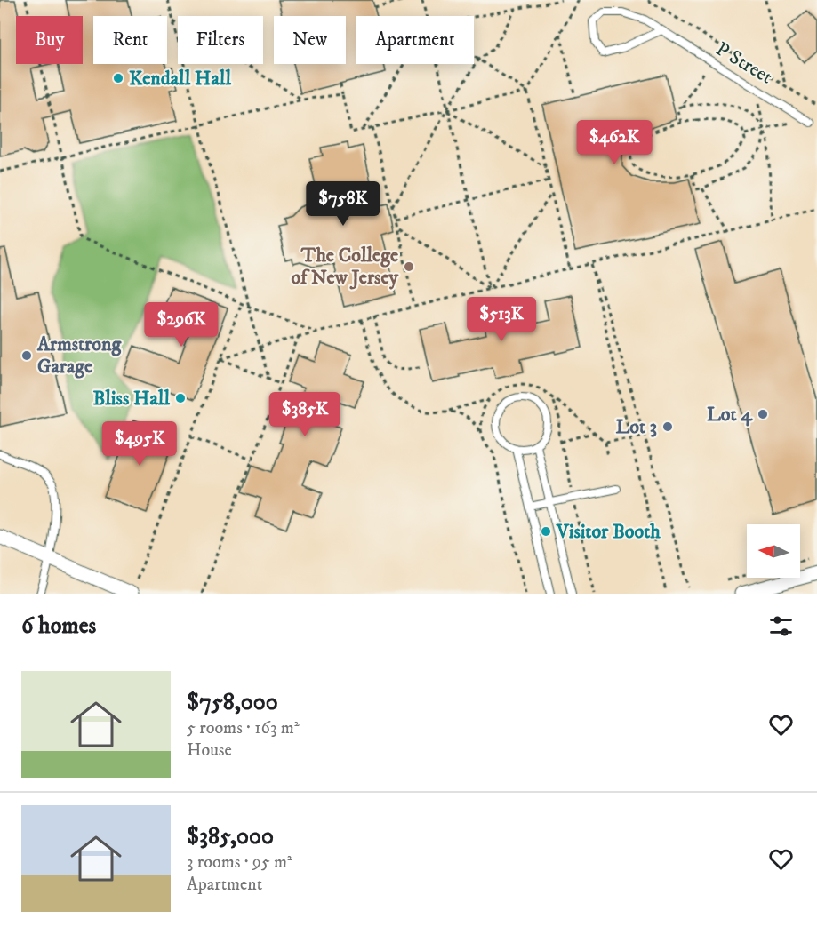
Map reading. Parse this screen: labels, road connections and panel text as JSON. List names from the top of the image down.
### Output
{
  "streets": {
    "lane": ["P Street"]
  },
  "places": [
    "Kendall Hall",
    "The College of New Jersey",
    "Armstrong Garage",
    "Bliss Hall",
    "Lot 4",
    "Lot 3",
    "Visitor Booth"
  ],
  "north": "left",
  "page": {
    "chip": [
      "Buy",
      "Rent",
      "Filters",
      "New",
      "Apartment"
    ],
    "price": [
      "$462K",
      "$758K",
      "$513K",
      "$296K",
      "$385K",
      "$495K"
    ],
    "heading": "6 homes",
    "list": [
      {
        "name": "$758,000",
        "note": "5 rooms · 163 m² · House"
      },
      {
        "name": "$385,000",
        "note": "3 rooms · 95 m² · Apartment"
      }
    ]
  }
}
